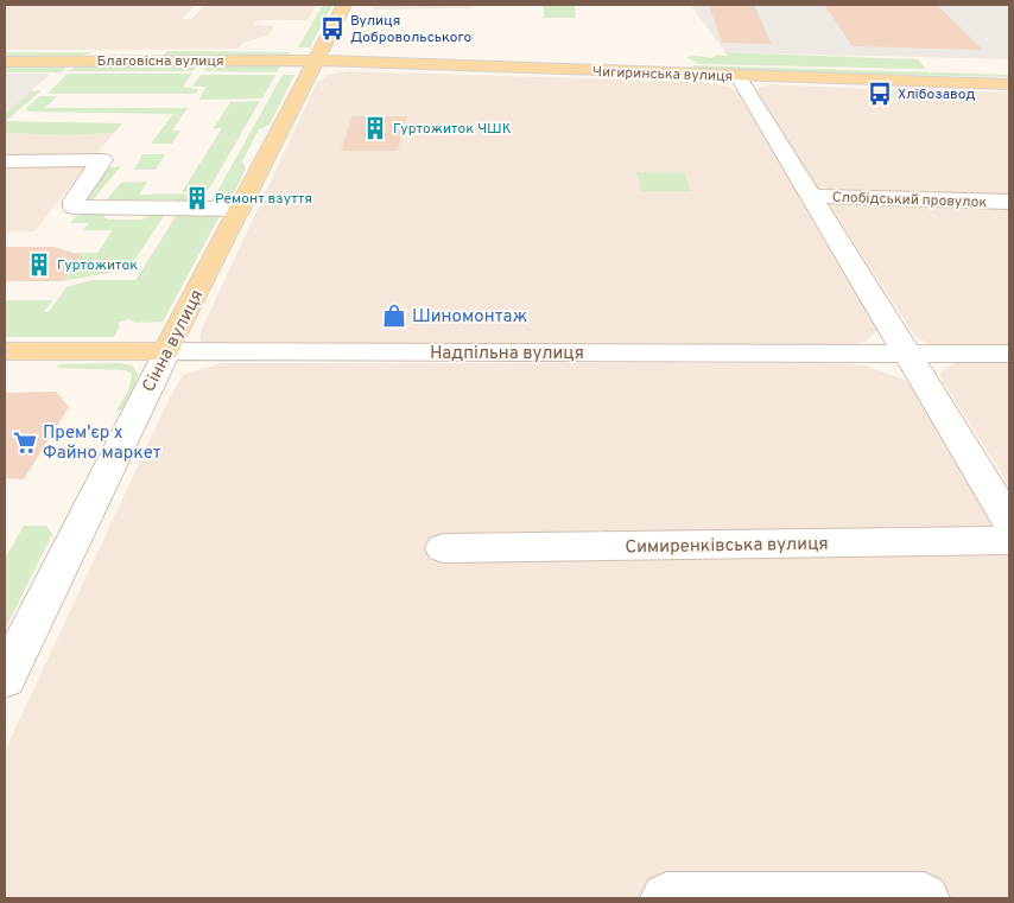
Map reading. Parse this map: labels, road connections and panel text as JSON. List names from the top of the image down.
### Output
{
  "streets": {
    "main road": [
      "Благовісна вулиця",
      "Чигиринська вулиця",
      "Сінна вулиця",
      "Надпільна вулиця"
    ],
    "street": ["Слобідський провулок", "Симиренківська вулиця"]
  },
  "crossings": [
    ["Благовісна вулиця", "Чигиринська вулиця"],
    ["Благовісна вулиця", "Сінна вулиця"],
    ["Чигиринська вулиця", "Сінна вулиця"],
    ["Сінна вулиця", "Надпільна вулиця"]
  ],
  "places": {
    "bus stop": ["Вулиця Добровольського", "Хлібозавод"],
    "building": ["Гуртожиток ЧШК", "Ремонт взуття", "Гуртожиток"],
    "shop": ["Шиномонтаж"],
    "supermarket": ["Прем'єр х Файно маркет"]
  }
}
